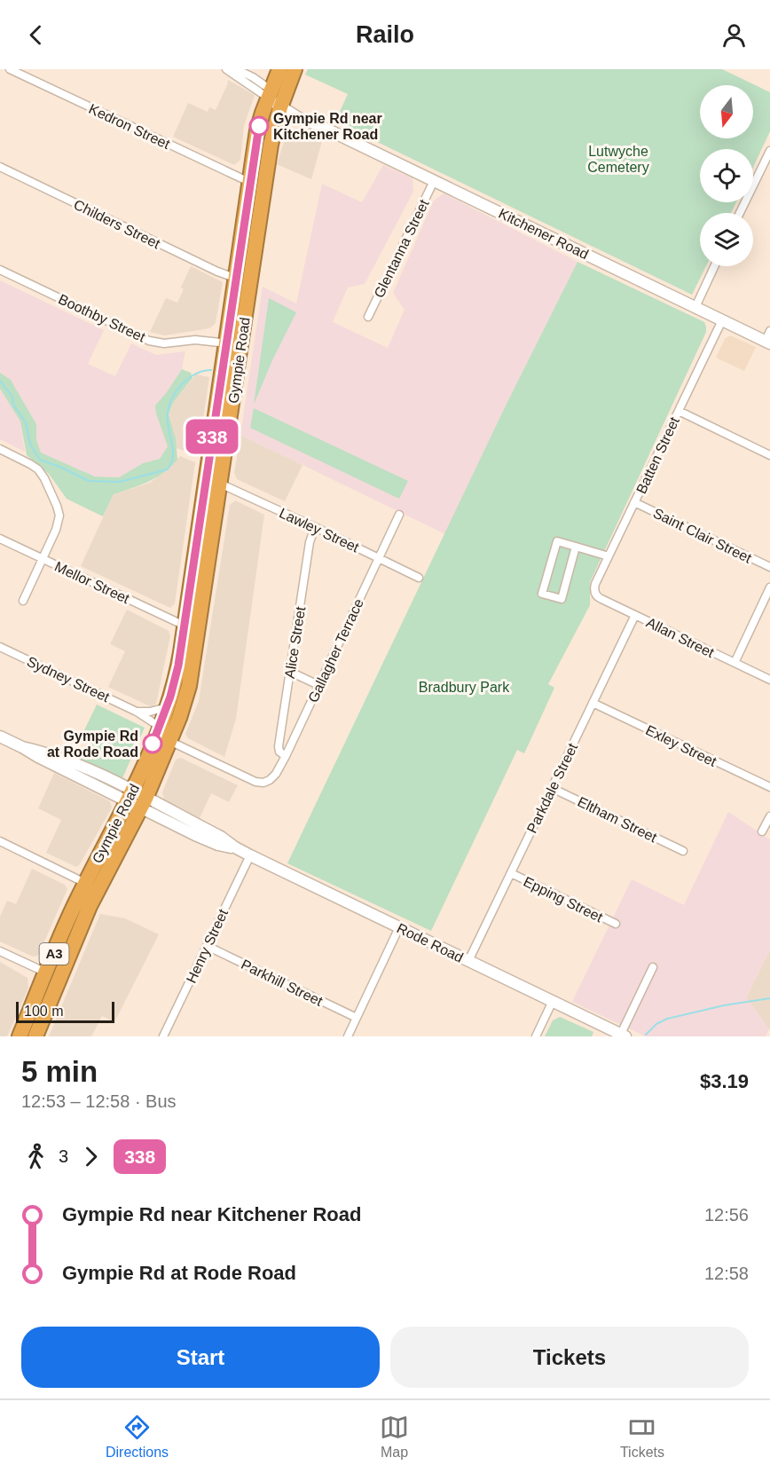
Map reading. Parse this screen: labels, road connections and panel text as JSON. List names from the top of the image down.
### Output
{
  "streets": {
    "highway": ["Gympie Road", "A3"],
    "main road": ["Kitchener Road", "Rode Road"],
    "street": [
      "Kedron Street",
      "Childers Street",
      "Glentanna Street",
      "Boothby Street",
      "Batten Street",
      "Lawley Street",
      "Saint Clair Street",
      "Mellor Street",
      "Allan Street",
      "Alice Street",
      "Gallagher Terrace",
      "Sydney Street",
      "Exley Street",
      "Parkdale Street",
      "Eltham Street",
      "Epping Street",
      "Henry Street",
      "Parkhill Street"
    ]
  },
  "crossings": [
    ["Kedron Street", "Gympie Road"],
    ["Childers Street", "Gympie Road"],
    ["Kitchener Road", "Glentanna Street"],
    ["Kitchener Road", "Gympie Road"],
    ["Kitchener Road", "Batten Street"],
    ["Boothby Street", "Gympie Road"],
    ["Gympie Road", "Lawley Street"],
    ["Gympie Road", "Mellor Street"],
    ["Gympie Road", "Gallagher Terrace"],
    ["Gympie Road", "Sydney Street"],
    ["Gympie Road", "Rode Road"],
    ["Batten Street", "Saint Clair Street"],
    ["Batten Street", "Allan Street"],
    ["Lawley Street", "Alice Street"],
    ["Lawley Street", "Gallagher Terrace"],
    ["Allan Street", "Parkdale Street"],
    ["Alice Street", "Gallagher Terrace"],
    ["Exley Street", "Parkdale Street"],
    ["Parkdale Street", "Eltham Street"],
    ["Parkdale Street", "Epping Street"],
    ["Parkdale Street", "Rode Road"],
    ["Rode Road", "Henry Street"],
    ["Henry Street", "Parkhill Street"]
  ],
  "parks": ["Lutwyche Cemetery", "Bradbury Park"],
  "places": ["Gympie Rd near Kitchener Road", "Gympie Rd at Rode Road"],
  "lines": ["bus line 338"],
  "scale_bar": "100 m",
  "north": "bottom",
  "page": {
    "header": "Railo",
    "on_map": "338",
    "scale": "100 m",
    "heading": ["5 min", "12:53 – 12:58 · Bus", "$3.19"],
    "legs": ["3", "338"],
    "list": [
      {
        "name": "Gympie Rd near Kitchener Road",
        "value": "12:56"
      },
      {
        "name": "Gympie Rd at Rode Road",
        "value": "12:58"
      }
    ],
    "buttons": ["Start", "Tickets"],
    "tabs": ["Directions", "Map", "Tickets"]
  }
}
